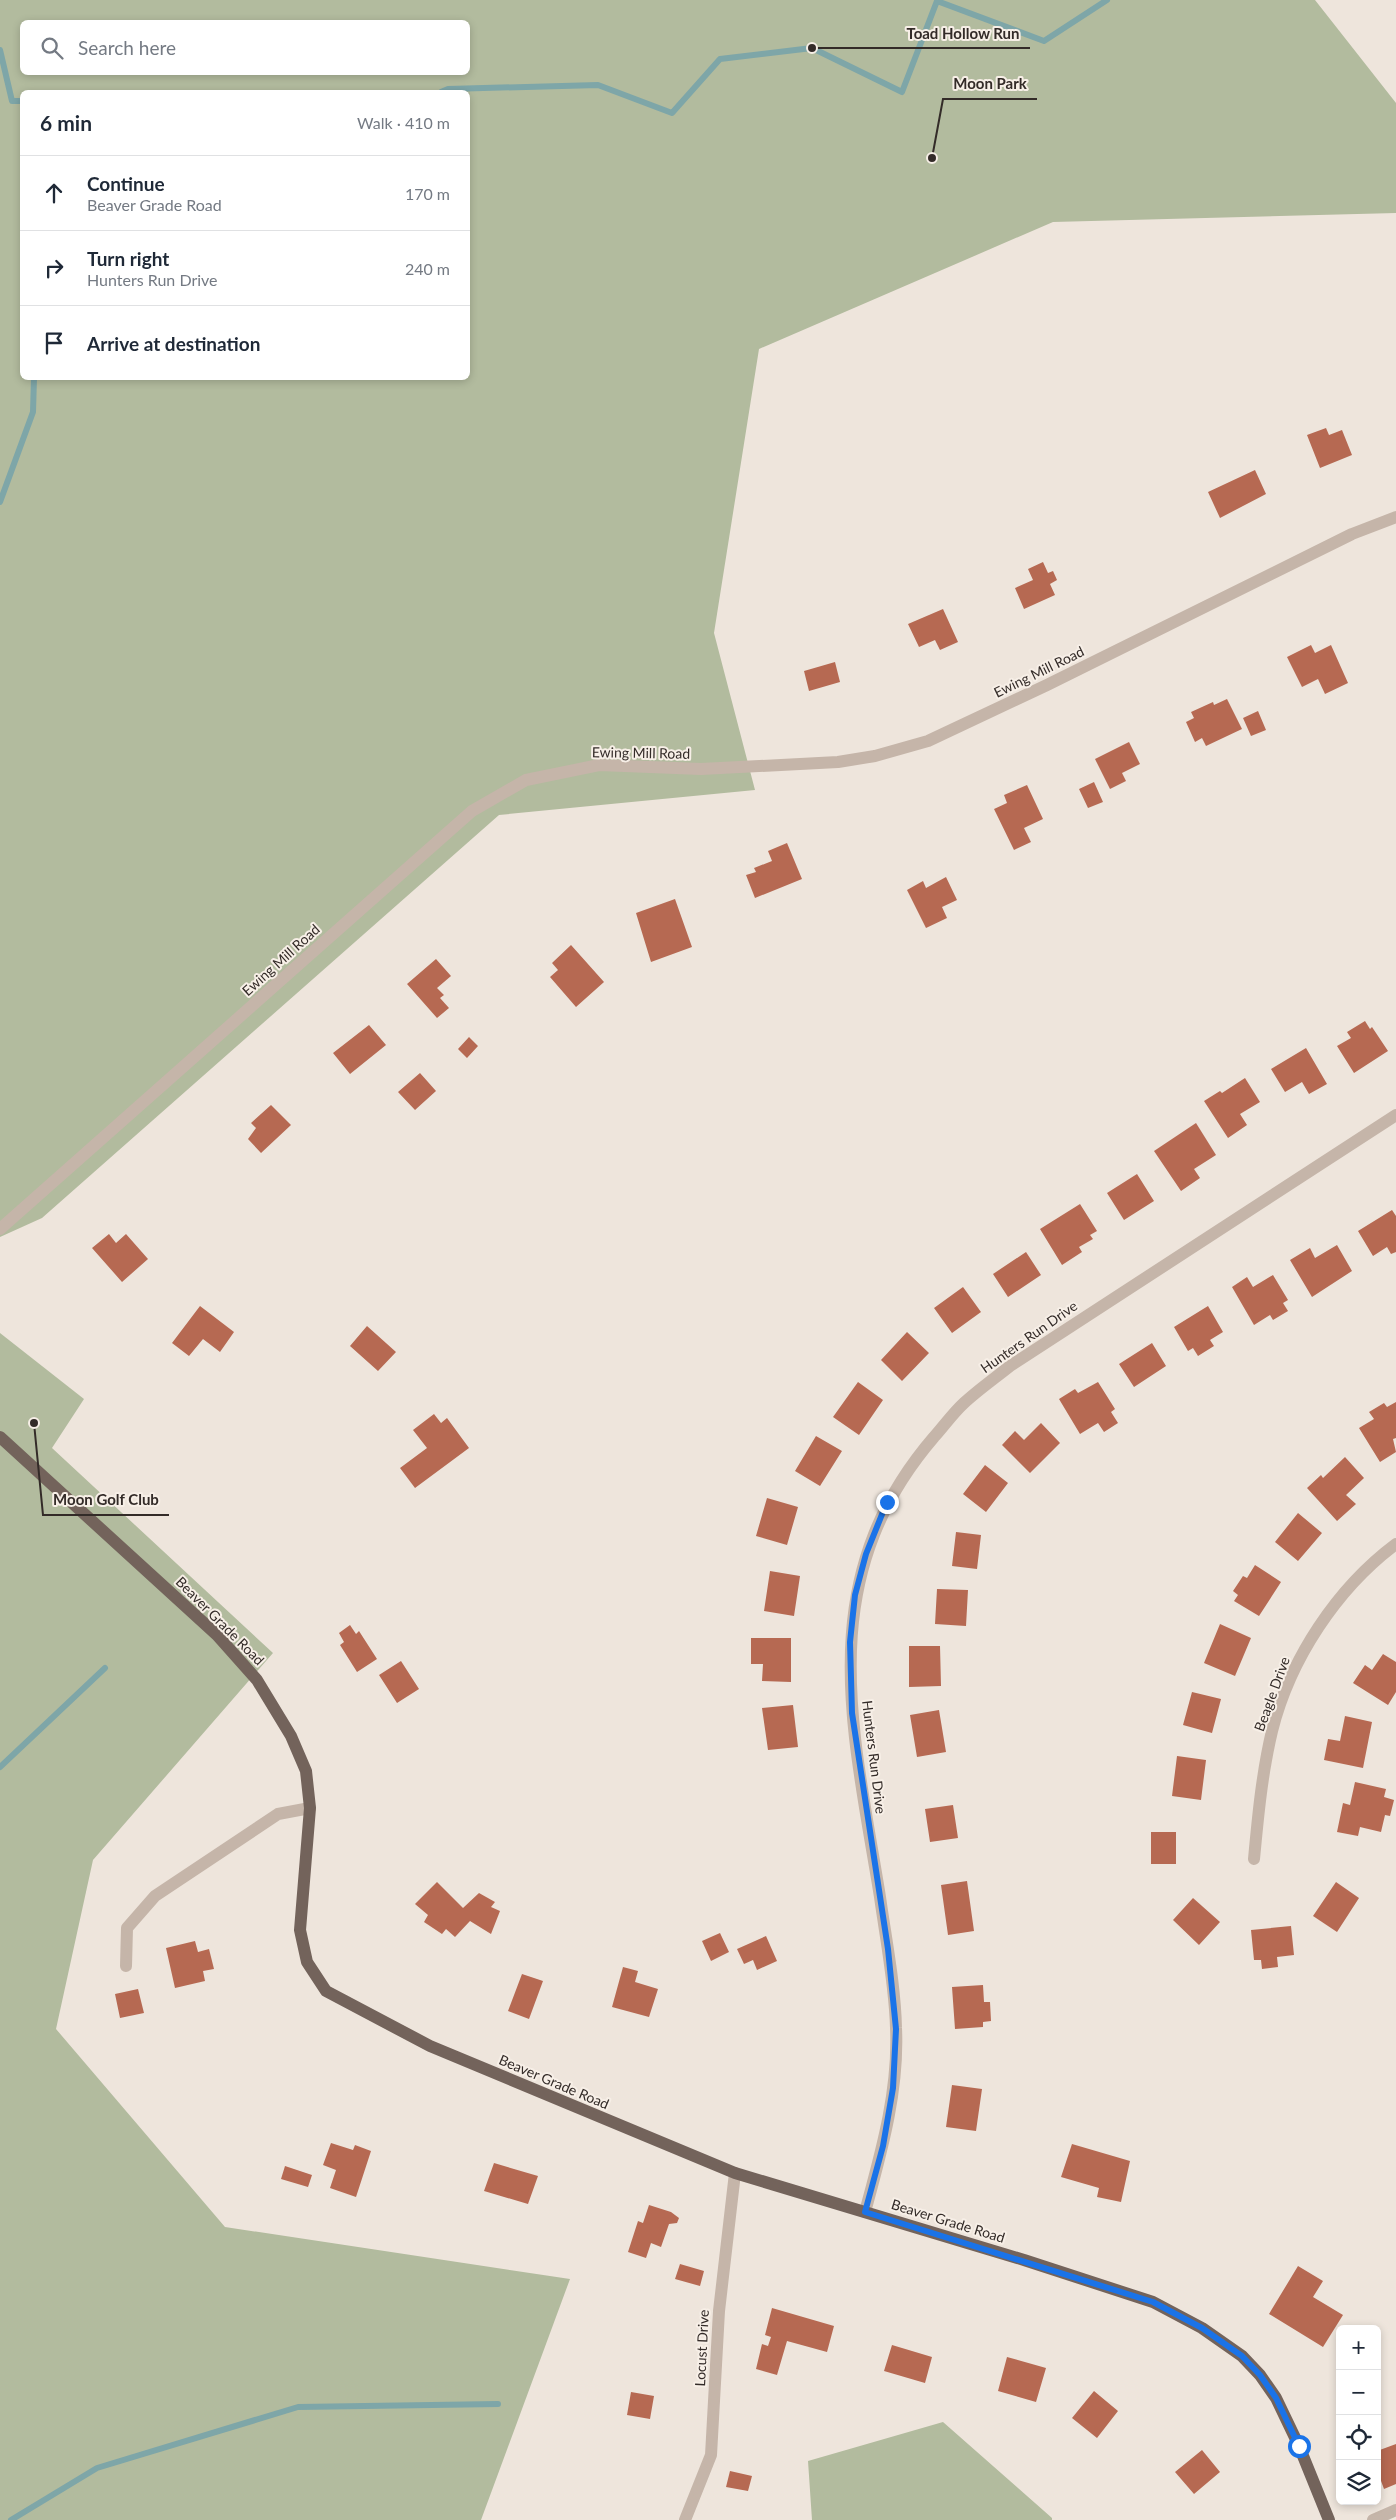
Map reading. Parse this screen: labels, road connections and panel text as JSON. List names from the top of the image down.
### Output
{
  "streets": {
    "main road": ["Beaver Grade Road"],
    "street": [
      "Ewing Mill Road",
      "Hunters Run Drive",
      "Beagle Drive",
      "Locust Drive"
    ]
  },
  "crossings": [
    ["Hunters Run Drive", "Beaver Grade Road"],
    ["Beaver Grade Road", "Locust Drive"]
  ],
  "places": ["Toad Hollow Run", "Moon Park", "Moon Golf Club"],
  "page": {
    "search": "Search here",
    "heading": ["6 min", "Walk · 410 m"],
    "list": [
      ["Continue", "Beaver Grade Road", "170 m"],
      ["Turn right", "Hunters Run Drive", "240 m"],
      "Arrive at destination"
    ],
    "map_buttons": ["+", "−"]
  }
}
